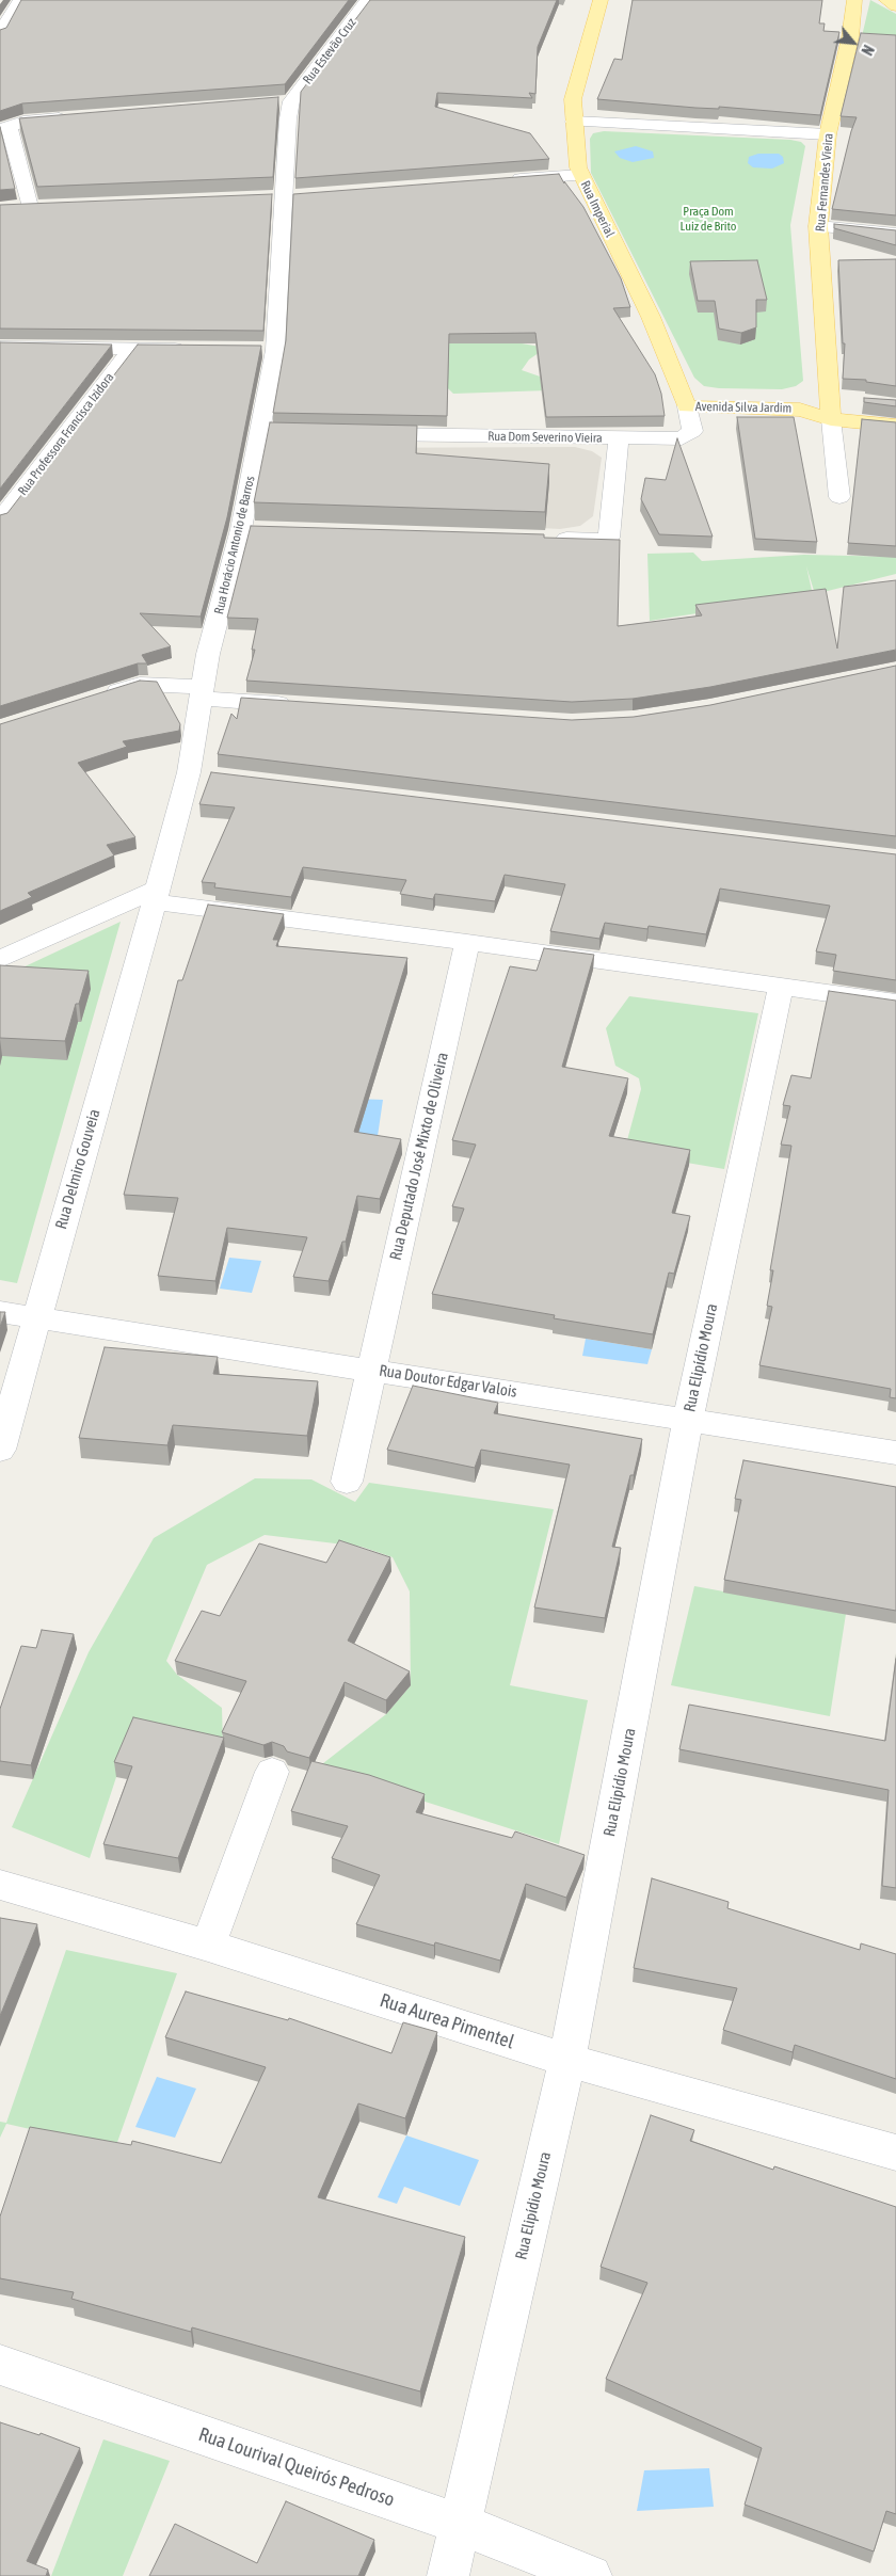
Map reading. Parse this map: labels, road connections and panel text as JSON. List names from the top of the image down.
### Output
{
  "streets": {
    "main road": ["Rua Fernandes Vieira", "Rua Imperial", "Avenida Silva Jardim"],
    "street": [
      "Rua Estevão Cruz",
      "Rua Professora Francisca Izidora",
      "Rua Dom Severino Vieira",
      "Rua Horácio Antonio de Barros",
      "Rua Deputado José Mixto de Oliveira",
      "Rua Delmiro Gouveia",
      "Rua Elipídio Moura",
      "Rua Doutor Edgar Valois",
      "Rua Aurea Pimentel",
      "Rua Lourival Queirós Pedroso"
    ]
  },
  "crossings": [
    ["Rua Fernandes Vieira", "Avenida Silva Jardim"],
    ["Rua Imperial", "Avenida Silva Jardim"],
    ["Rua Horácio Antonio de Barros", "Rua Delmiro Gouveia"],
    ["Rua Deputado José Mixto de Oliveira", "Rua Doutor Edgar Valois"],
    ["Rua Delmiro Gouveia", "Rua Doutor Edgar Valois"],
    ["Rua Elipídio Moura", "Rua Doutor Edgar Valois"],
    ["Rua Elipídio Moura", "Rua Aurea Pimentel"],
    ["Rua Elipídio Moura", "Rua Lourival Queirós Pedroso"]
  ],
  "parks": ["Praça Dom Luiz de Brito"],
  "north": "bottom right"
}
